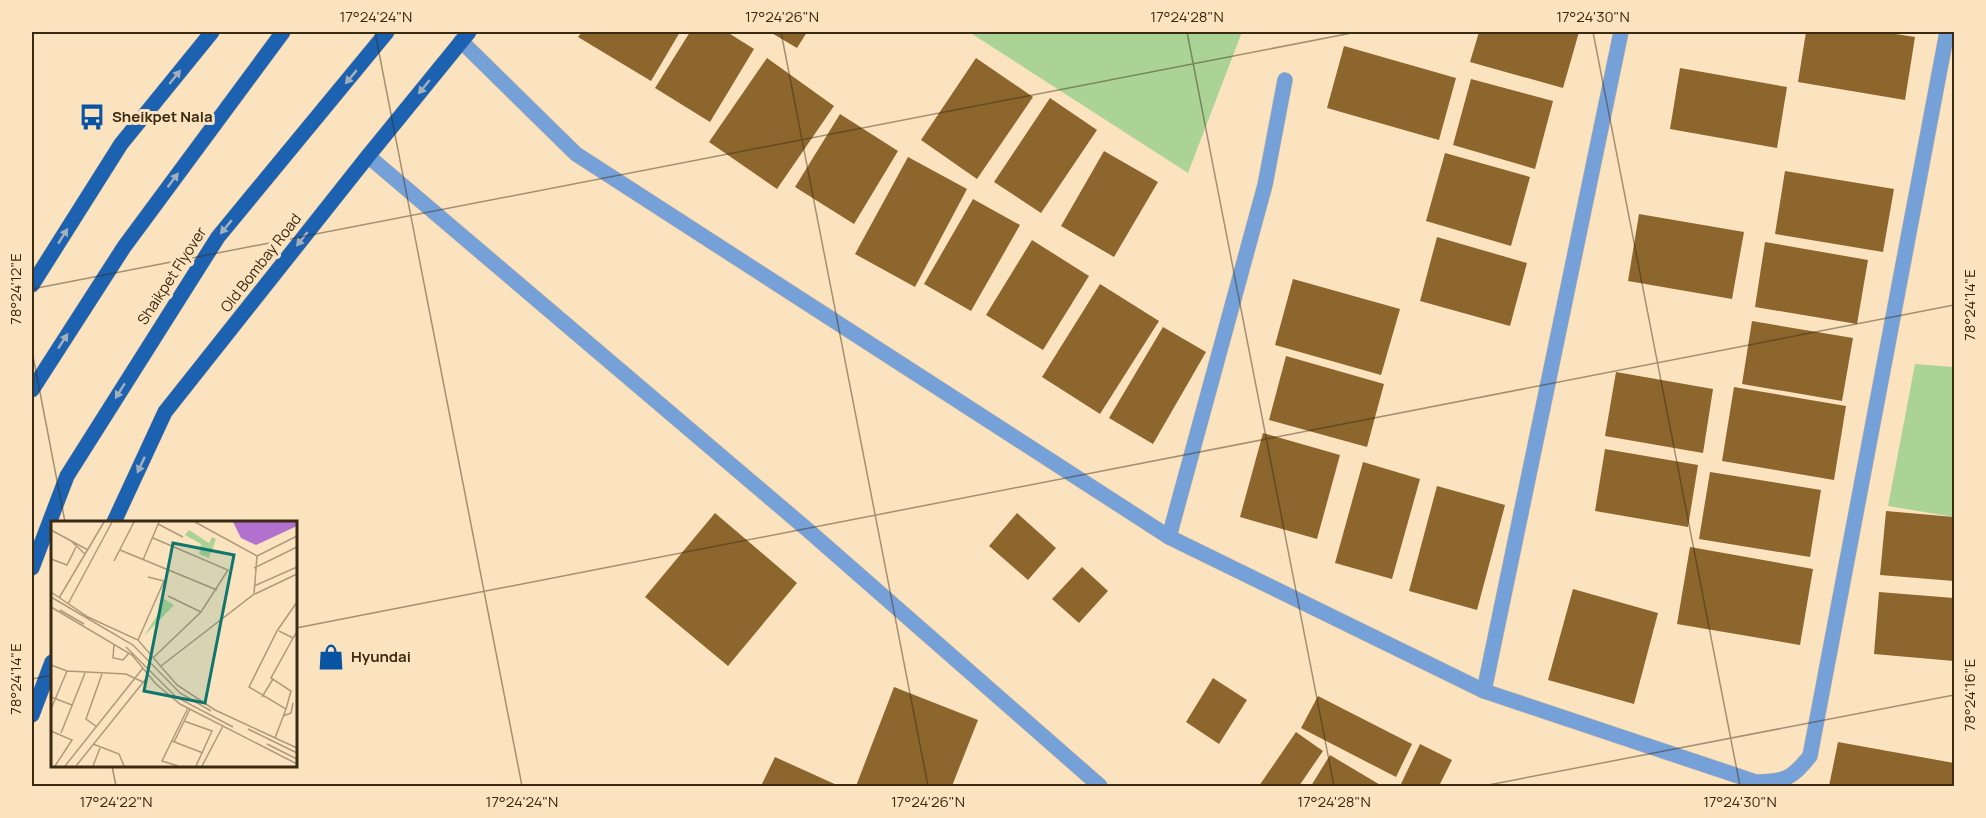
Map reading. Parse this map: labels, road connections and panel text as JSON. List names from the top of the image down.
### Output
{
  "streets": {
    "main road": ["Old Bombay Road", "Shaikpet Flyover"]
  },
  "places": {
    "bus stop": ["Sheikpet Nala"],
    "shop": ["Hyundai"]
  },
  "coordinates": [
    "17°24'24\"N",
    "17°24'26\"N",
    "17°24'28\"N",
    "17°24'30\"N",
    "78°24'12\"E",
    "78°24'14\"E",
    "78°24'16\"E",
    "17°24'22\"N"
  ]
}
